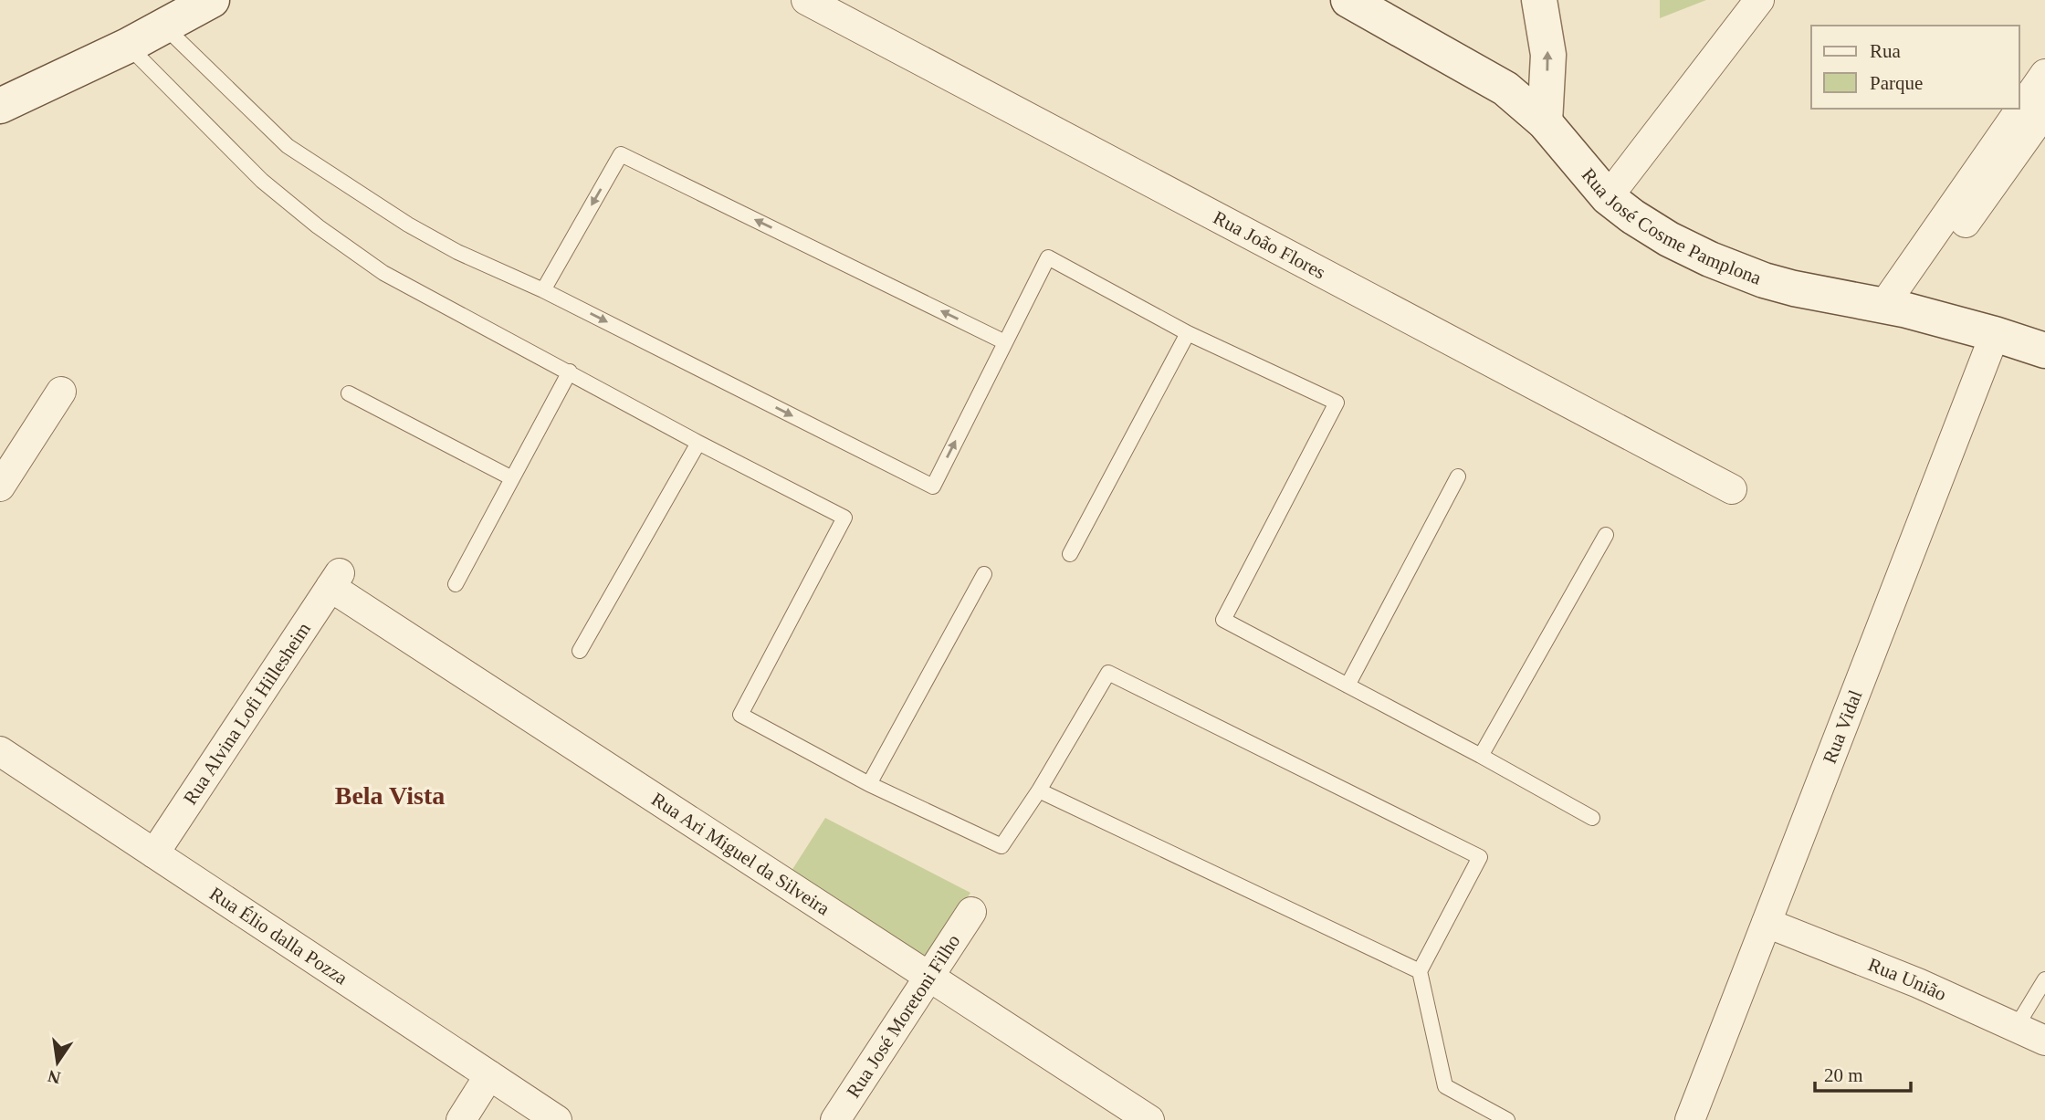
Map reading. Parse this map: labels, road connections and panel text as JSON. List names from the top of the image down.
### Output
{
  "streets": {
    "main road": ["Rua José Cosme Pamplona"],
    "street": [
      "Rua João Flores",
      "Rua Alvina Lofi Hillesheim",
      "Rua Vidal",
      "Rua Ari Miguel da Silveira",
      "Rua Élio dalla Pozza",
      "Rua União",
      "Rua José Moretoni Filho"
    ]
  },
  "crossings": [
    ["Rua José Cosme Pamplona", "Rua Vidal"],
    ["Rua Alvina Lofi Hillesheim", "Rua Ari Miguel da Silveira"],
    ["Rua Alvina Lofi Hillesheim", "Rua Élio dalla Pozza"],
    ["Rua Vidal", "Rua União"],
    ["Rua Ari Miguel da Silveira", "Rua José Moretoni Filho"]
  ],
  "districts": ["Bela Vista"],
  "legend": ["Rua", "Parque"],
  "scale_bar": "20 m",
  "north": "bottom"
}
